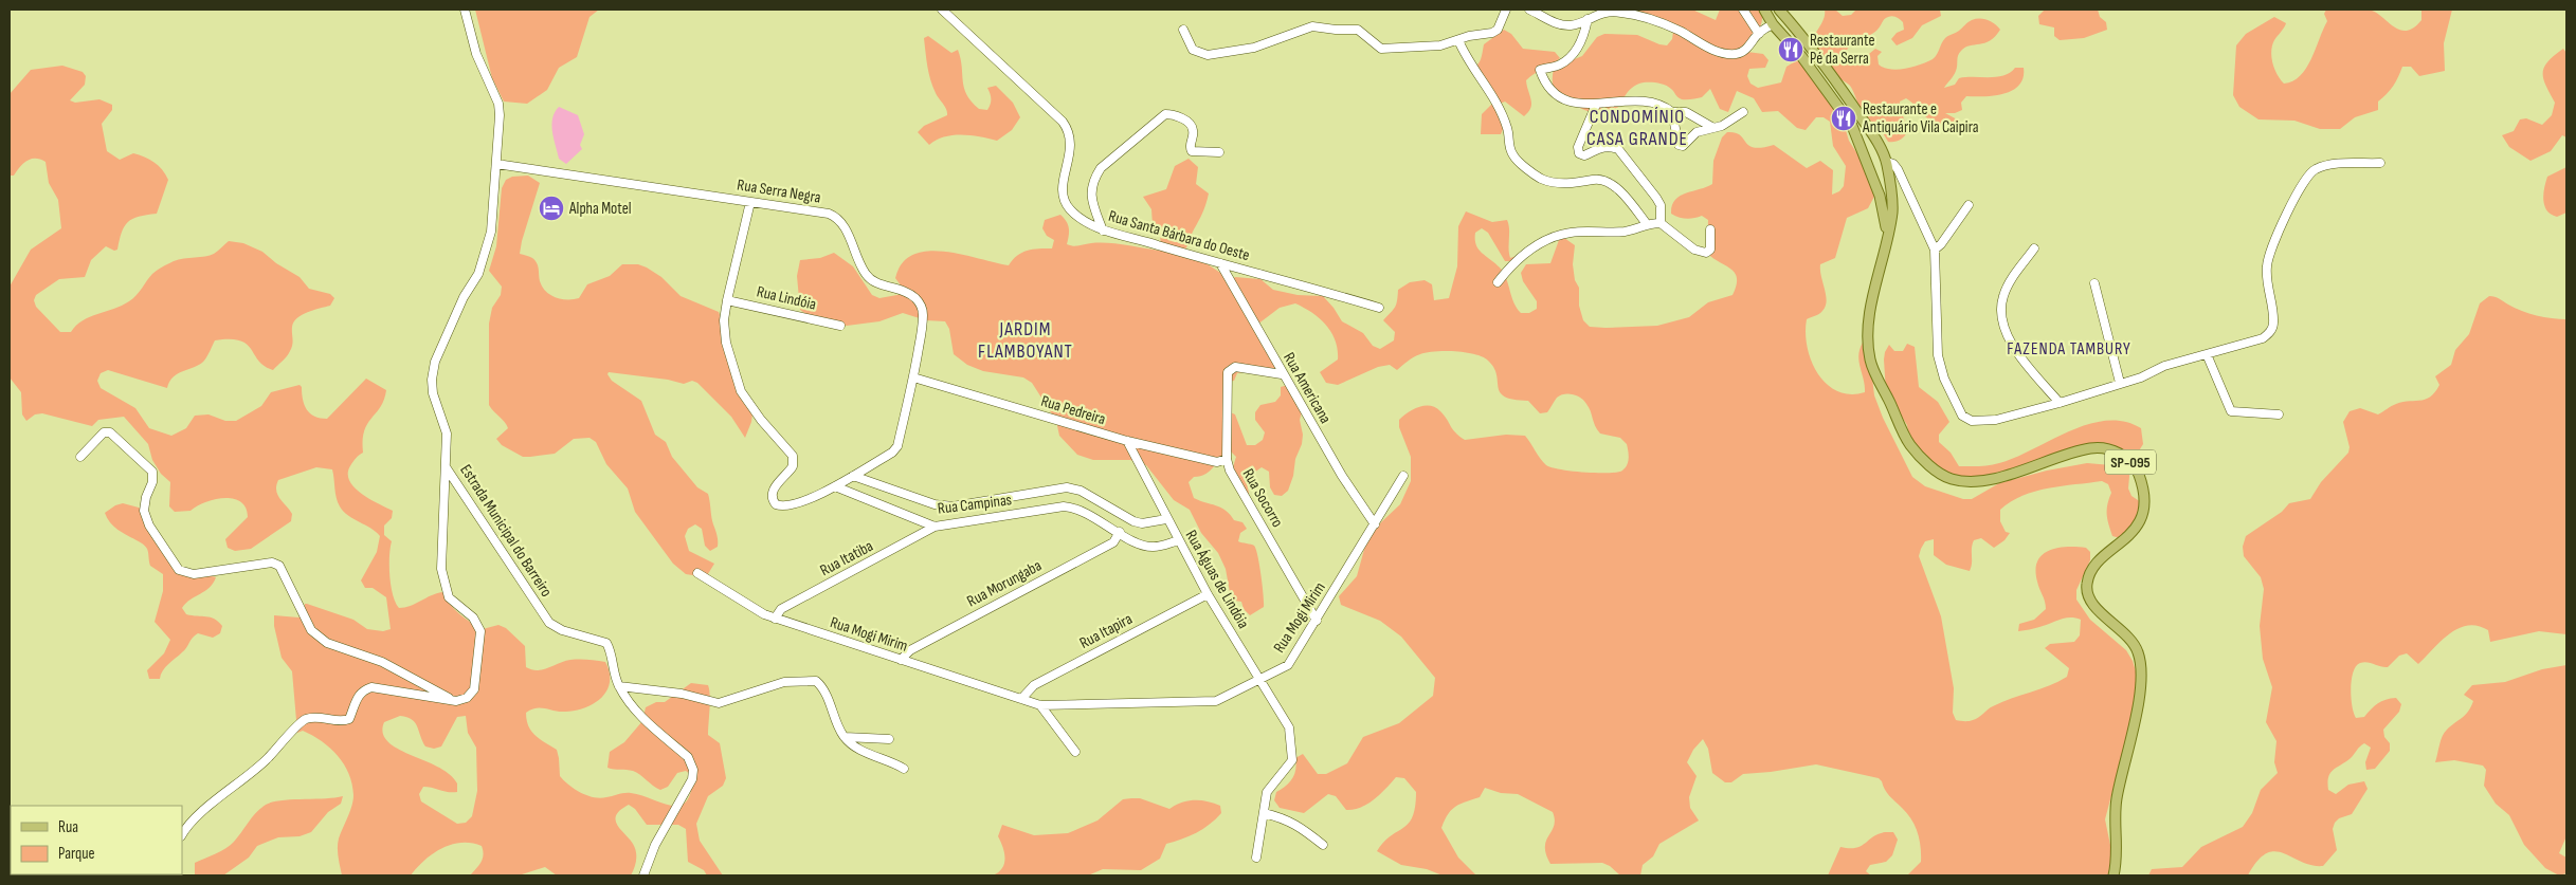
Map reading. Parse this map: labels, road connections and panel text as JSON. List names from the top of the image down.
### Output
{
  "streets": {
    "main road": ["SP-095"],
    "street": [
      "Rua Serra Negra",
      "Rua Santa Bárbara do Oeste",
      "Rua Lindóia",
      "Rua Americana",
      "Rua Pedreira",
      "Rua Socorro",
      "Rua Campinas",
      "Estrada Municipal do Barreiro",
      "Rua Itatiba",
      "Rua Águas de Lindóia",
      "Rua Morungaba",
      "Rua Mogi Mirim",
      "Rua Itapira"
    ]
  },
  "crossings": [
    ["Rua Serra Negra", "Rua Pedreira"],
    ["Rua Serra Negra", "Rua Campinas"],
    ["Rua Serra Negra", "Estrada Municipal do Barreiro"],
    ["Rua Santa Bárbara do Oeste", "Rua Americana"],
    ["Rua Americana", "Rua Socorro"],
    ["Rua Americana", "Rua Mogi Mirim"],
    ["Rua Pedreira", "Rua Socorro"],
    ["Rua Pedreira", "Rua Águas de Lindóia"],
    ["Rua Socorro", "Rua Mogi Mirim"],
    ["Rua Campinas", "Rua Itatiba"],
    ["Rua Campinas", "Rua Águas de Lindóia"],
    ["Rua Campinas", "Rua Morungaba"],
    ["Rua Itatiba", "Rua Mogi Mirim"],
    ["Rua Águas de Lindóia", "Rua Mogi Mirim"],
    ["Rua Águas de Lindóia", "Rua Itapira"],
    ["Rua Morungaba", "Rua Mogi Mirim"],
    ["Rua Mogi Mirim", "Rua Itapira"]
  ],
  "districts": ["CONDOMÍNIO CASA GRANDE", "JARDIM FLAMBOYANT", "FAZENDA TAMBURY"],
  "places": {
    "restaurant": ["Restaurante Pé da Serra", "Restaurante e Antiquário Vila Caipira"],
    "hotel": ["Alpha Motel"]
  },
  "legend": ["Rua", "Parque"]
}
